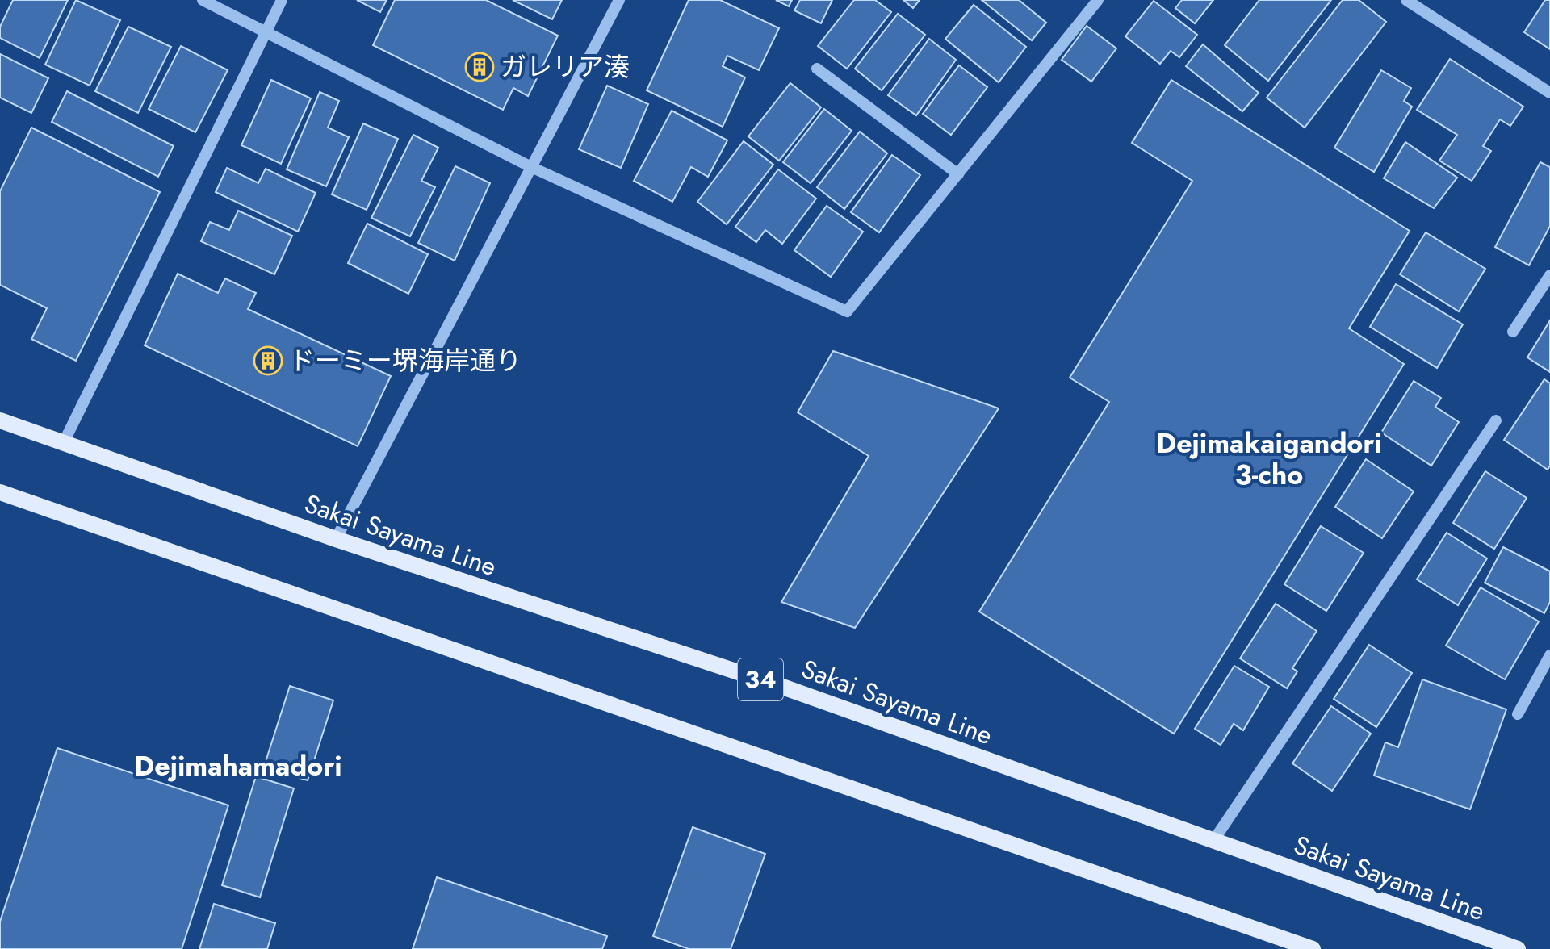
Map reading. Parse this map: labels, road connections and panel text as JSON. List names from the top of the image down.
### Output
{
  "streets": {
    "main road": ["Sakai Sayama Line", "34"]
  },
  "districts": ["Dejimakaigandori 3-cho", "Dejimahamadori"],
  "places": {
    "building": ["ガレリア湊", "ドーミー堺海岸通り"]
  }
}
